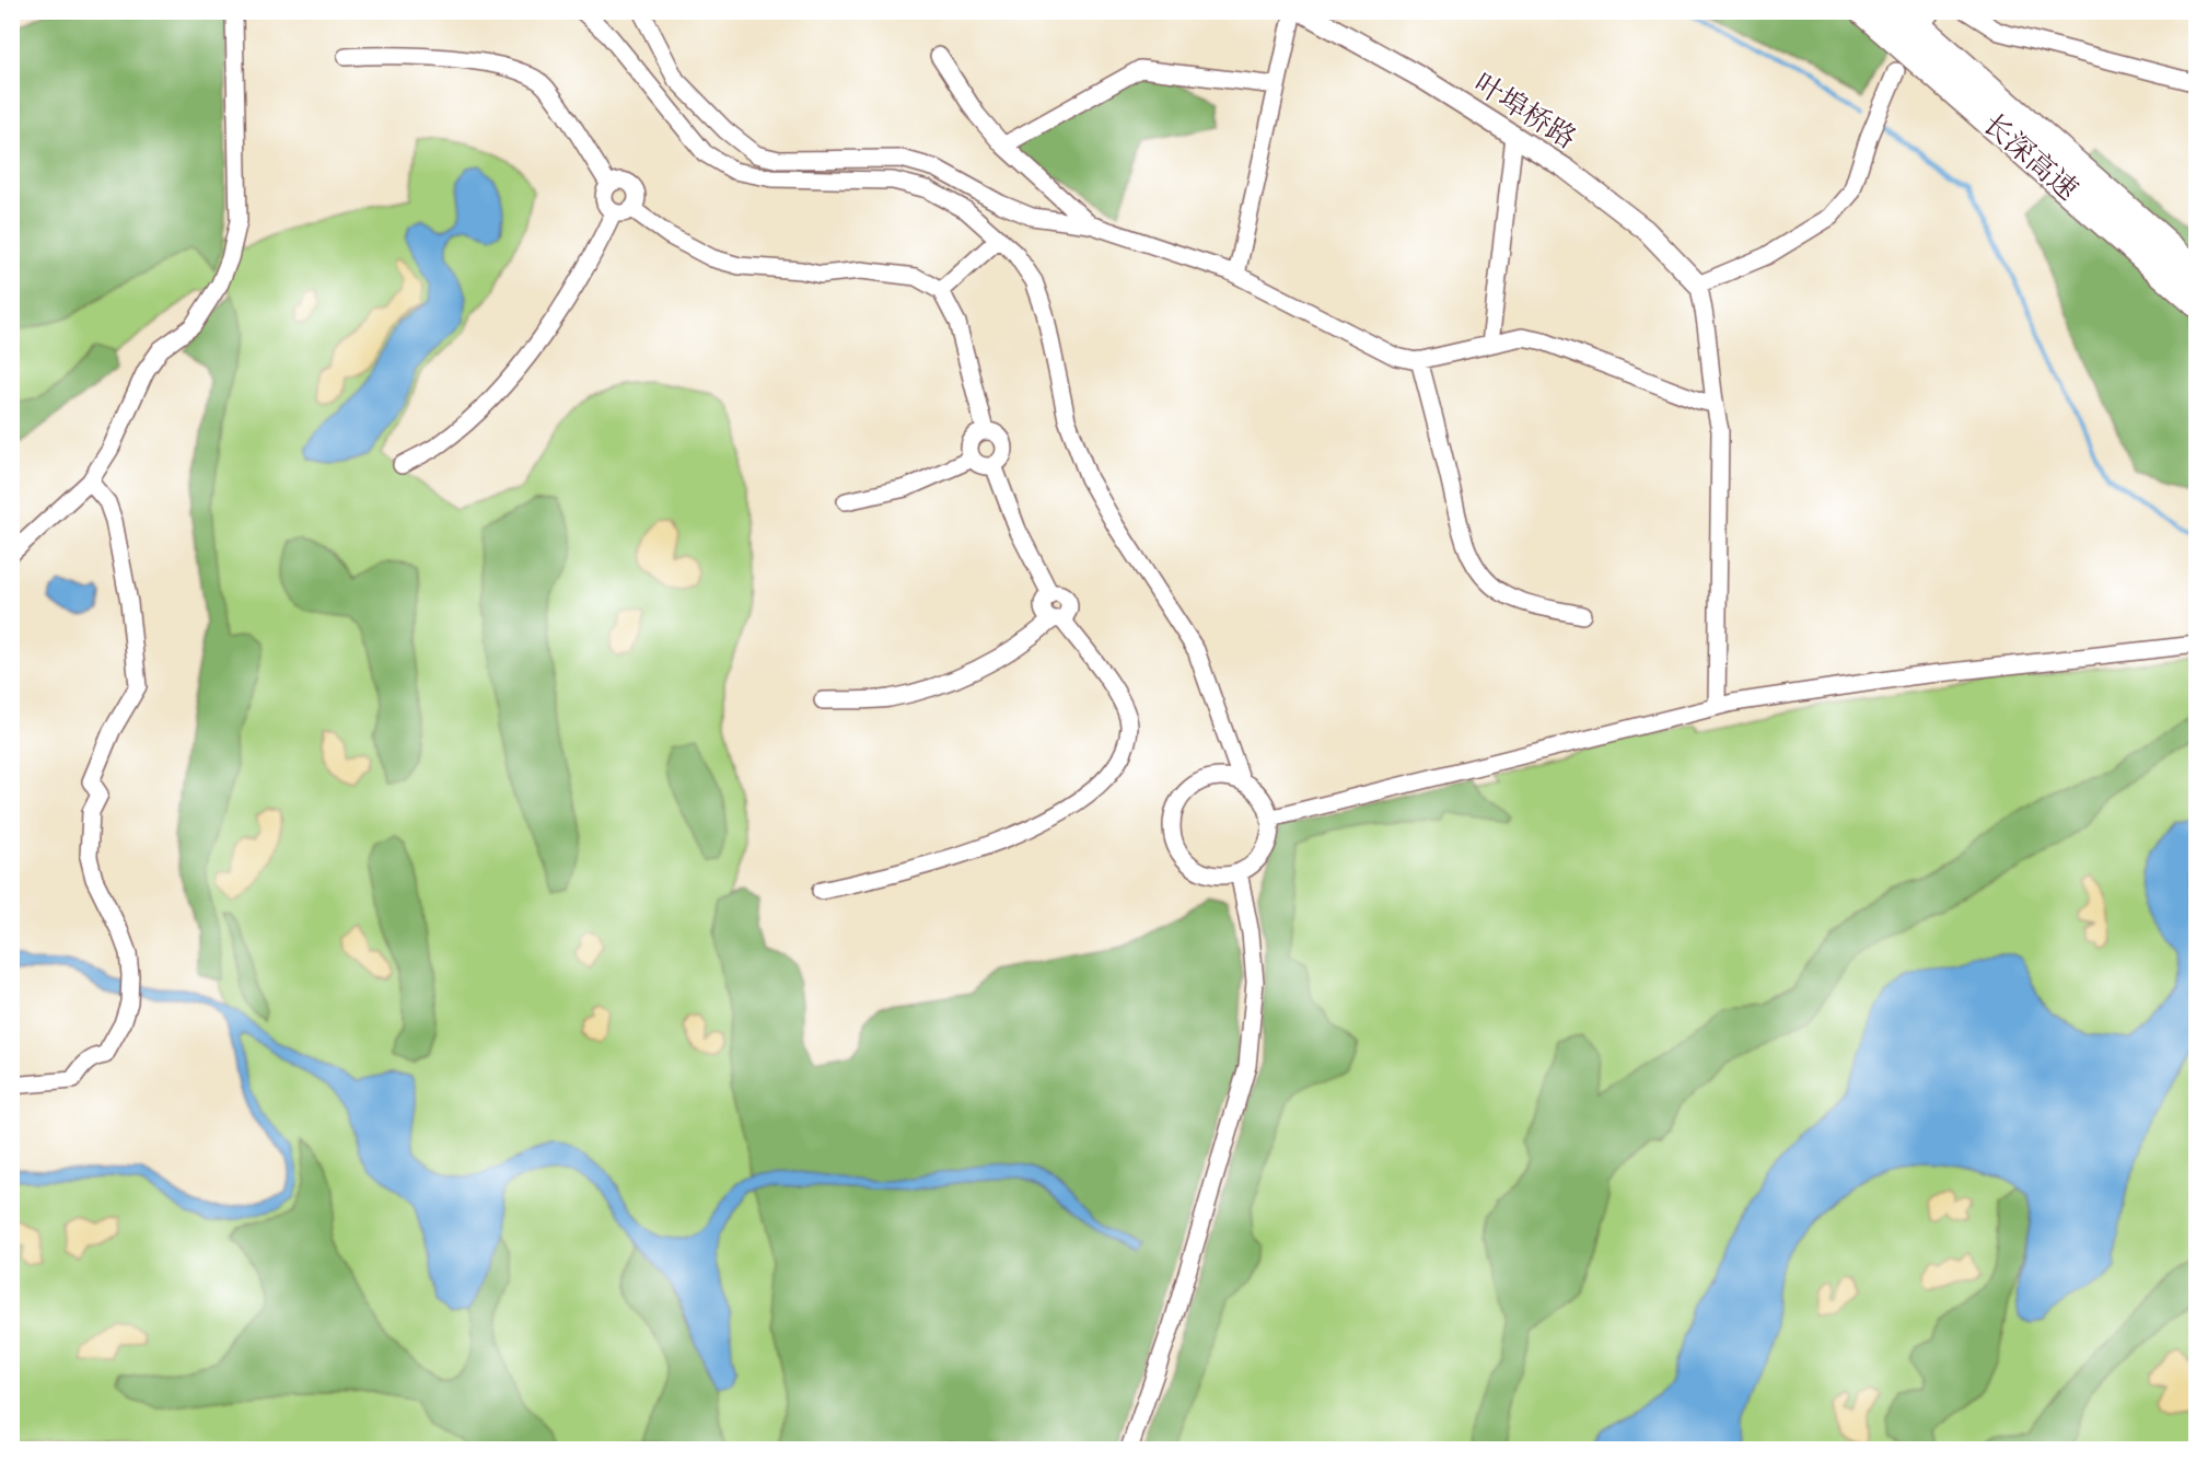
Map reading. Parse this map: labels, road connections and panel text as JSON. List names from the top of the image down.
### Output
{
  "streets": {
    "highway": ["长深高速"],
    "street": ["叶埠桥路"]
  }
}
